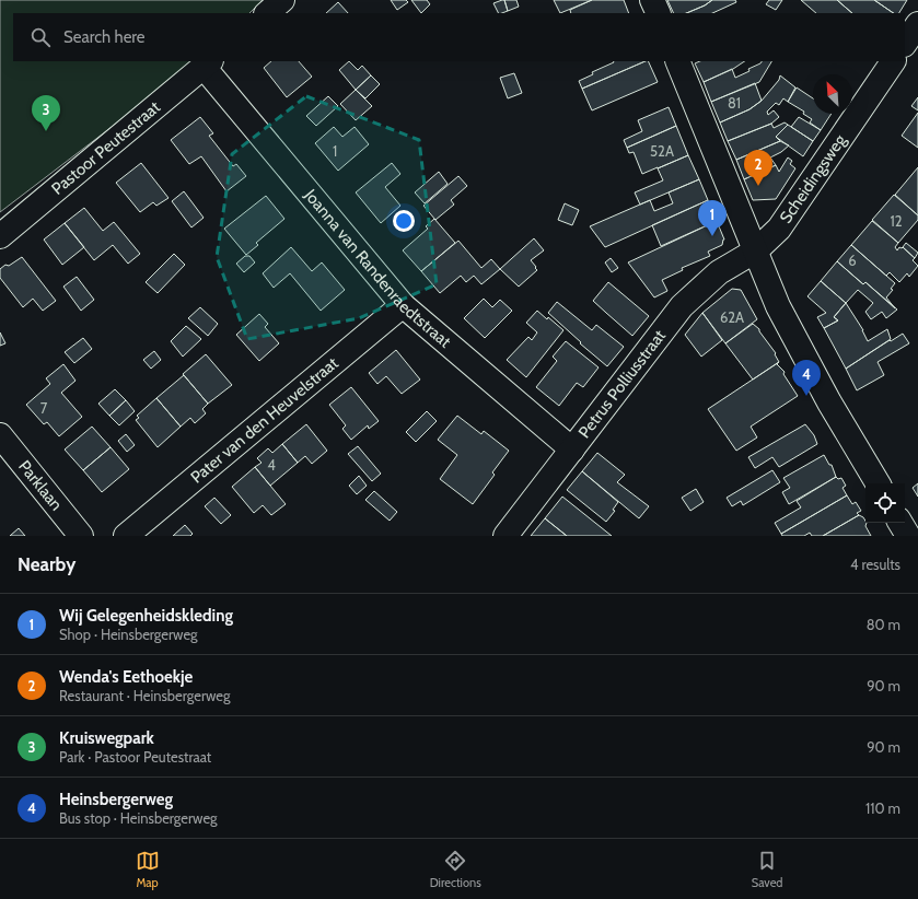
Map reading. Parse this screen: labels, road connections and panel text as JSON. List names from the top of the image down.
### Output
{
  "streets": {
    "street": [
      "Pastoor Peutestraat",
      "Scheidingsweg",
      "Joanna van Randenraedtstraat",
      "Petrus Polliusstraat",
      "Pater van den Heuvelstraat",
      "Parklaan"
    ]
  },
  "crossings": [
    ["Pastoor Peutestraat", "Joanna van Randenraedtstraat"],
    ["Scheidingsweg", "Petrus Polliusstraat"],
    ["Joanna van Randenraedtstraat", "Petrus Polliusstraat"],
    ["Joanna van Randenraedtstraat", "Pater van den Heuvelstraat"]
  ],
  "house_numbers": [
    "81",
    "1",
    "52A",
    "12",
    "6",
    "62A",
    "7",
    "4"
  ],
  "north": "top left",
  "page": {
    "search": "Search here",
    "pins": [
      "3",
      "2",
      "1",
      "4"
    ],
    "heading": ["Nearby", "4 results"],
    "list": [
      {
        "mark": "1",
        "name": "Wij Gelegenheidskleding",
        "note": "Shop · Heinsbergerweg",
        "value": "80 m"
      },
      {
        "mark": "2",
        "name": "Wenda's Eethoekje",
        "note": "Restaurant · Heinsbergerweg",
        "value": "90 m"
      },
      {
        "mark": "3",
        "name": "Kruiswegpark",
        "note": "Park · Pastoor Peutestraat",
        "value": "90 m"
      },
      {
        "mark": "4",
        "name": "Heinsbergerweg",
        "note": "Bus stop · Heinsbergerweg",
        "value": "110 m"
      }
    ],
    "nav": ["Map", "Directions", "Saved"]
  }
}
